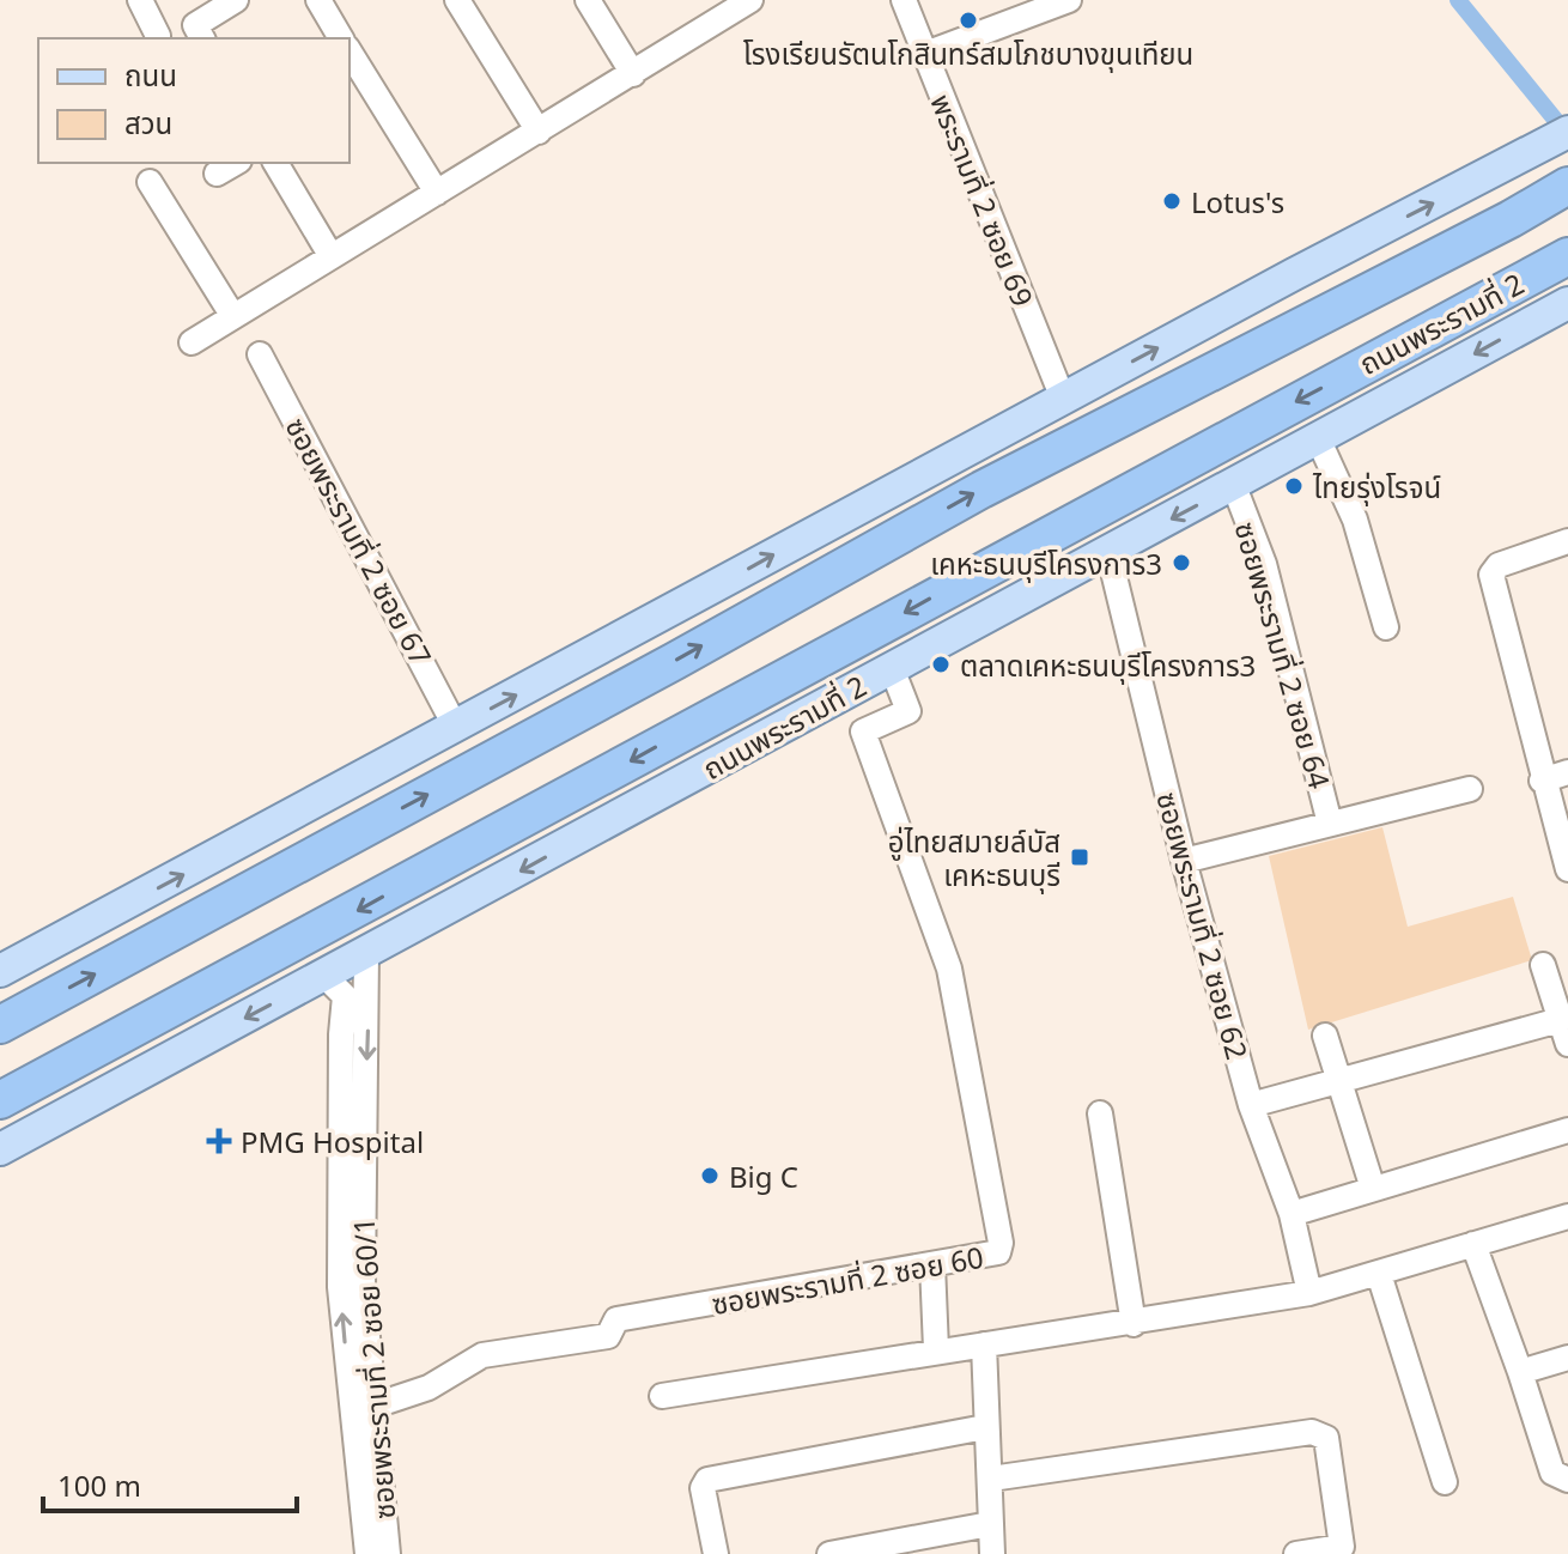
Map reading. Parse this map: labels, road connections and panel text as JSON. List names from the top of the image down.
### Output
{
  "streets": {
    "highway": ["ถนนพระรามที่ 2"],
    "street": [
      "พระรามที่ 2 ซอย 69",
      "ซอยพระรามที่ 2 ซอย 67",
      "ซอยพระรามที่ 2 ซอย 64",
      "ซอยพระรามที่ 2 ซอย 62",
      "ซอยพระรามที่ 2 ซอย 60",
      "ซอยพระรามที่ 2 ซอย 60/1"
    ]
  },
  "crossings": [
    ["ถนนพระรามที่ 2", "ซอยพระรามที่ 2 ซอย 64"],
    ["ถนนพระรามที่ 2", "ซอยพระรามที่ 2 ซอย 62"],
    ["ถนนพระรามที่ 2", "ซอยพระรามที่ 2 ซอย 60"],
    ["ถนนพระรามที่ 2", "ซอยพระรามที่ 2 ซอย 60/1"],
    ["ซอยพระรามที่ 2 ซอย 60", "ซอยพระรามที่ 2 ซอย 60/1"]
  ],
  "places": {
    "other": [
      "โรงเรียนรัตนโกสินทร์สมโภชบางขุนเทียน",
      "Lotus's",
      "ไทยรุ่งโรจน์",
      "เคหะธนบุรีโครงการ3",
      "ตลาดเคหะธนบุรีโครงการ3",
      "Big C"
    ],
    "transit": ["อู่ไทยสมายล์บัส เคหะธนบุรี"],
    "health": ["PMG Hospital"]
  },
  "legend": ["ถนน", "สวน"],
  "scale_bar": "100 m"
}
